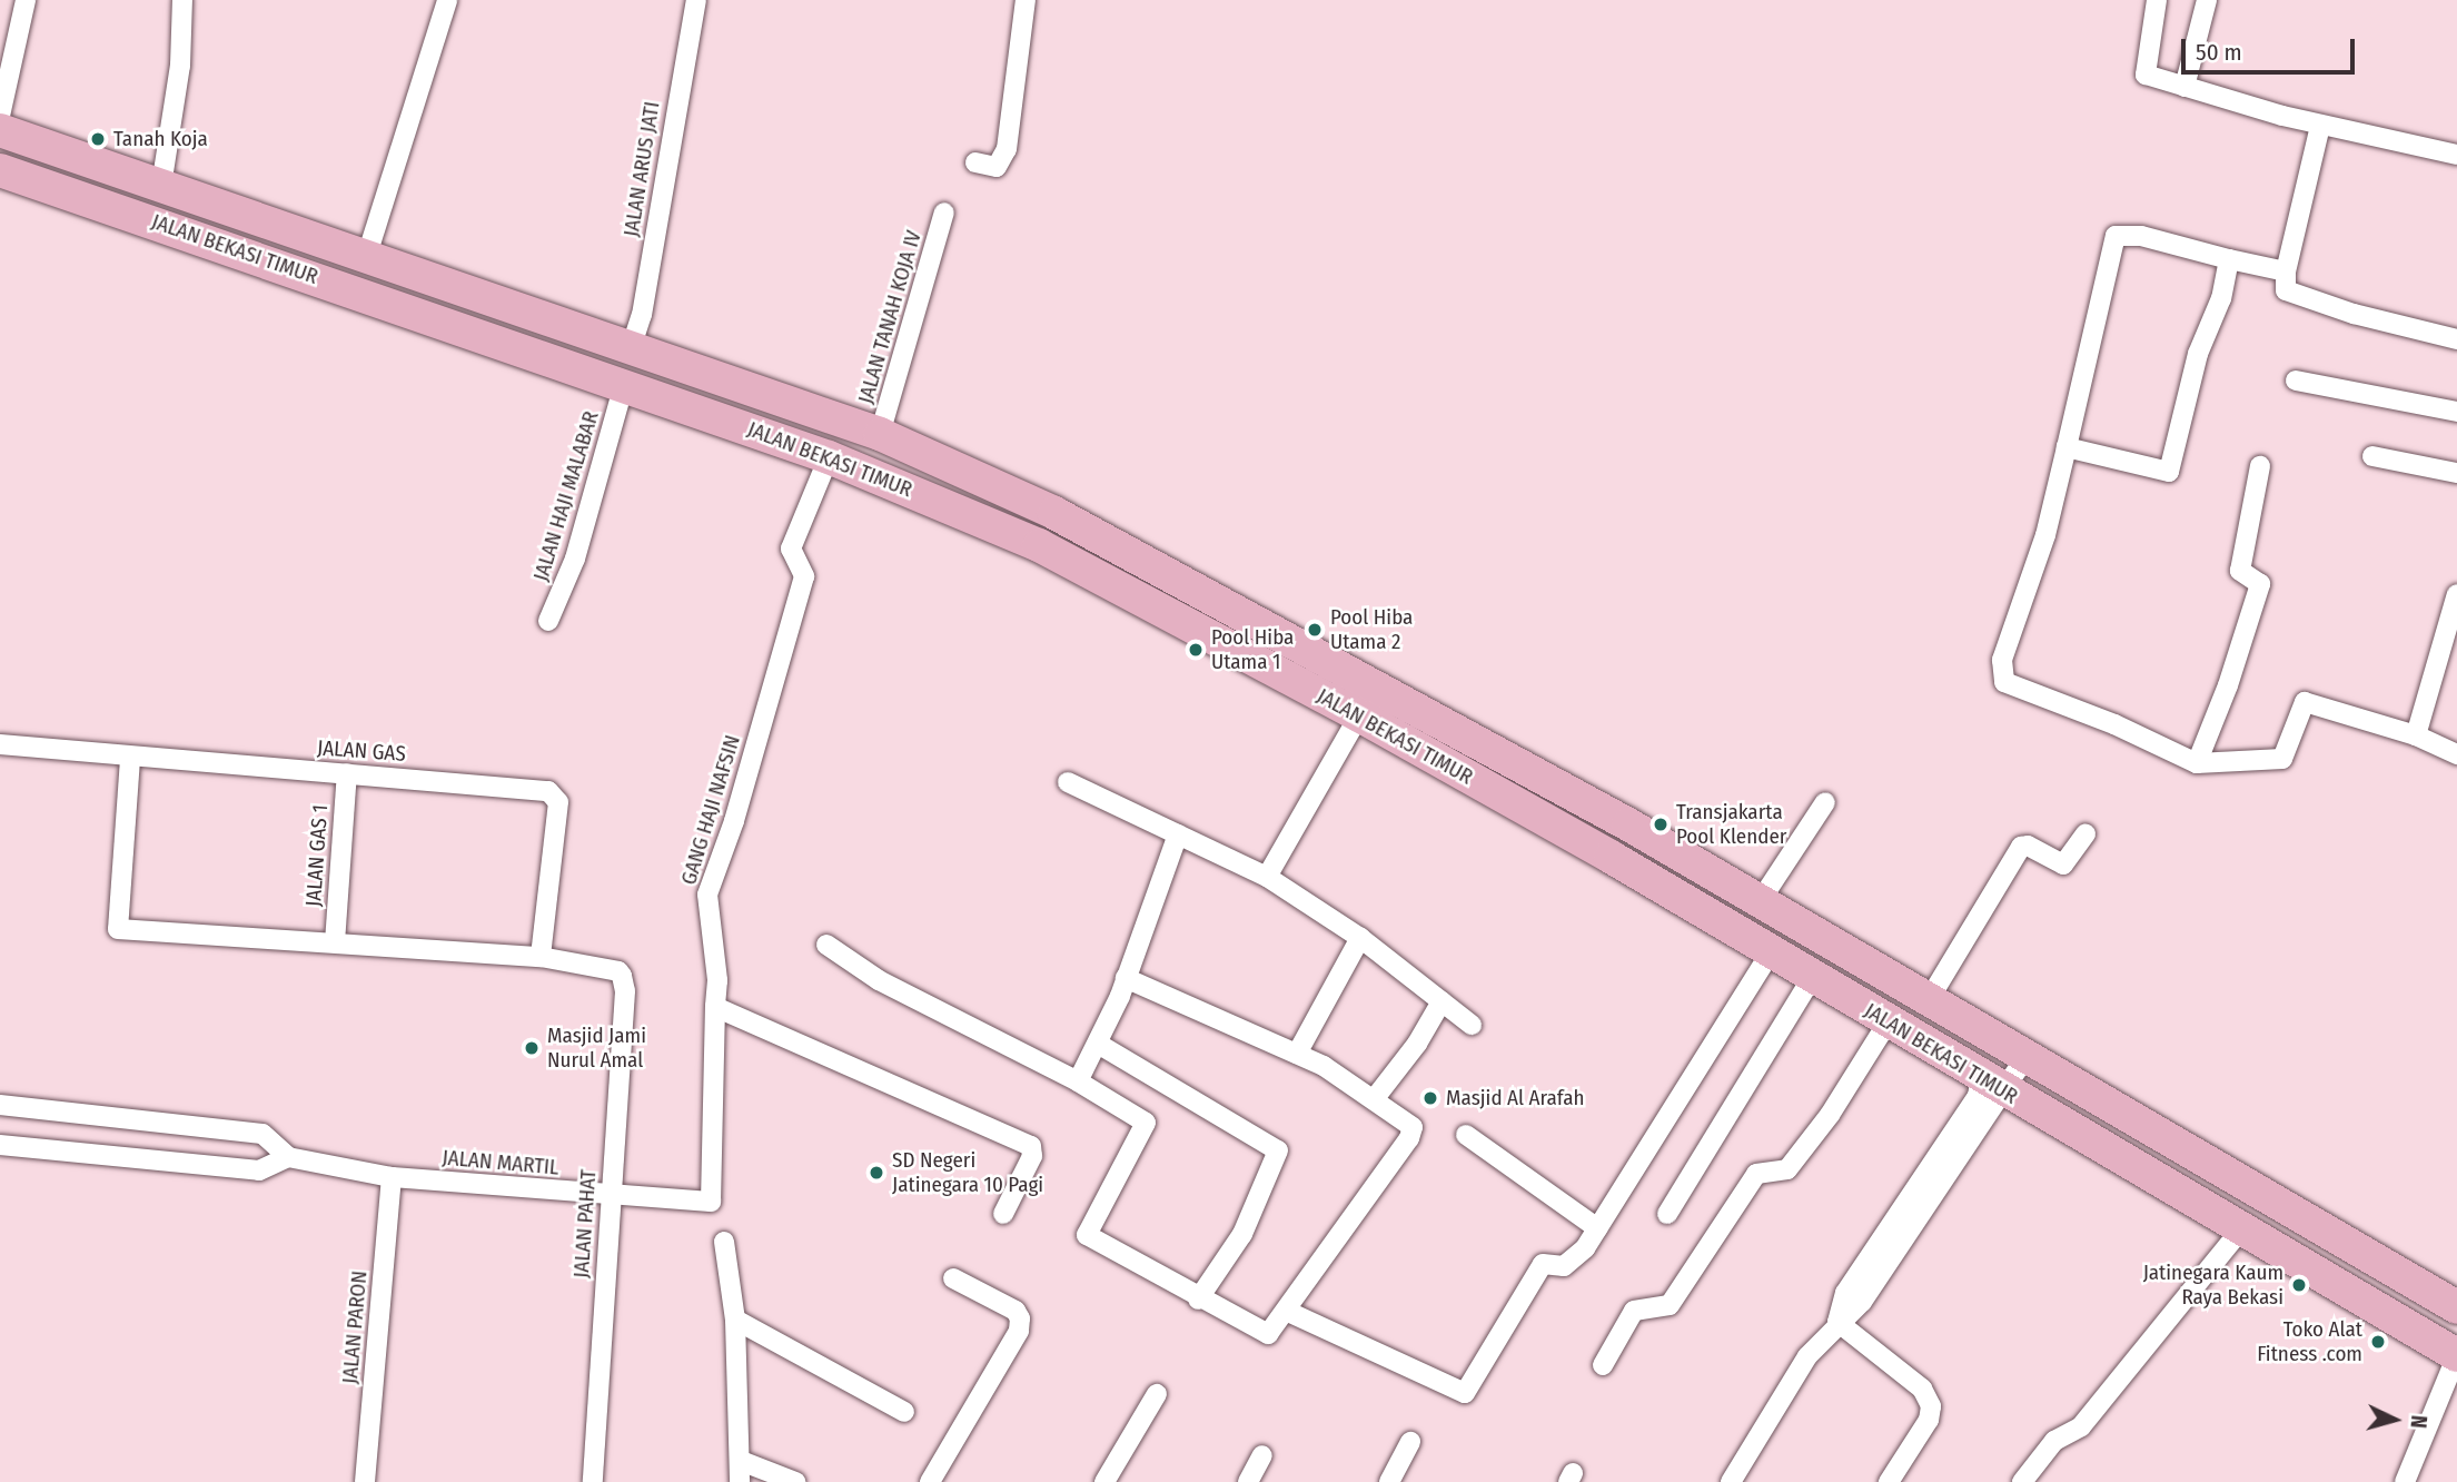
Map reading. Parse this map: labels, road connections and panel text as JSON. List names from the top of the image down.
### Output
{
  "streets": {
    "main road": ["JALAN BEKASI TIMUR"],
    "street": [
      "JALAN ARUS JATI",
      "JALAN TANAH KOJA IV",
      "JALAN HAJI MALABAR",
      "JALAN GAS",
      "GANG HAJI NAFSIN",
      "JALAN GAS 1",
      "JALAN MARTIL",
      "JALAN PAHAT",
      "JALAN PARON"
    ]
  },
  "crossings": [
    ["JALAN ARUS JATI", "JALAN BEKASI TIMUR"],
    ["JALAN BEKASI TIMUR", "JALAN TANAH KOJA IV"],
    ["JALAN BEKASI TIMUR", "JALAN HAJI MALABAR"],
    ["JALAN BEKASI TIMUR", "GANG HAJI NAFSIN"],
    ["JALAN GAS", "JALAN GAS 1"],
    ["JALAN GAS", "JALAN PAHAT"],
    ["GANG HAJI NAFSIN", "JALAN MARTIL"],
    ["JALAN MARTIL", "JALAN PAHAT"],
    ["JALAN MARTIL", "JALAN PARON"]
  ],
  "places": [
    "Tanah Koja",
    "Pool Hiba Utama 2",
    "Pool Hiba Utama 1",
    "Transjakarta Pool Klender",
    "Masjid Jami Nurul Amal",
    "Masjid Al Arafah",
    "SD Negeri Jatinegara 10 Pagi",
    "Jatinegara Kaum Raya Bekasi",
    "Toko Alat Fitness .com"
  ],
  "scale_bar": "50 m",
  "north": "right"
}
